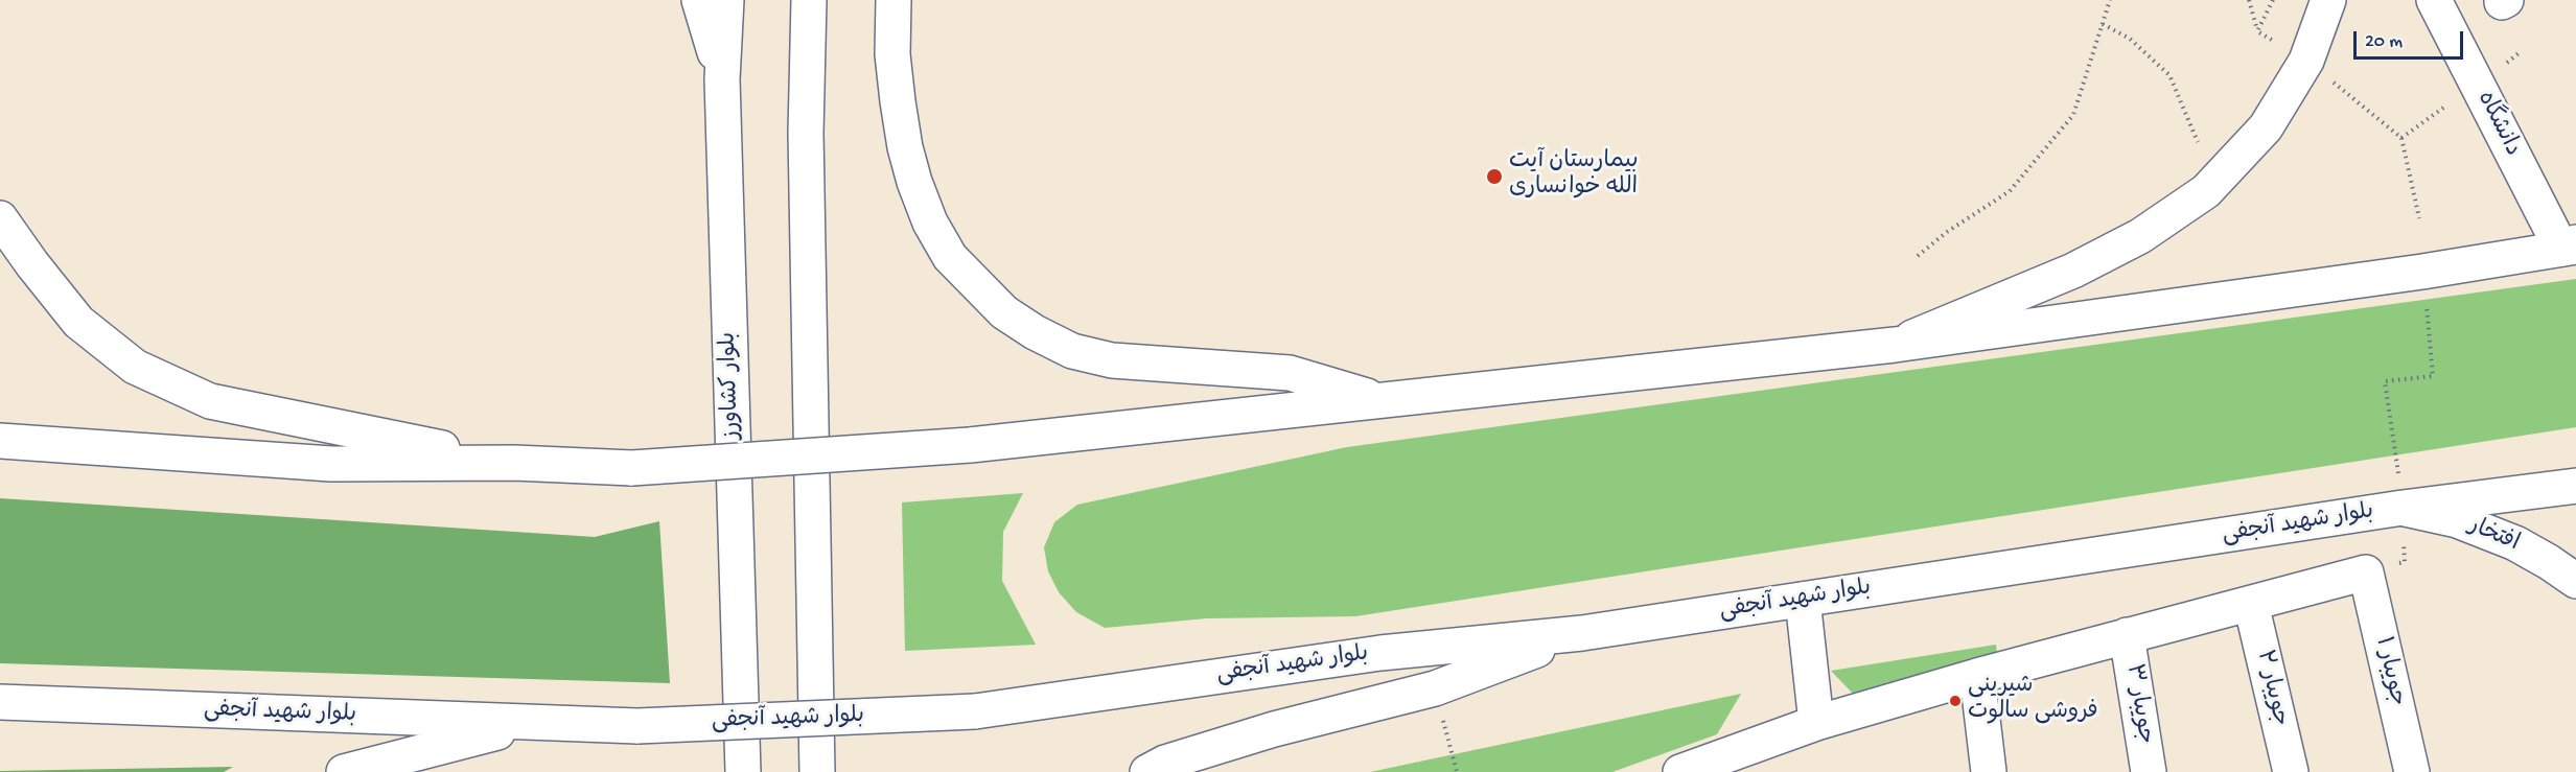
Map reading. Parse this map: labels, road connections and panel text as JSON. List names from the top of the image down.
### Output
{
  "streets": {
    "main road": [
      "دانشگاه",
      "بلوار کشاورز",
      "بلوار شهید آنجفی",
      "افتخار",
      "جویبار ۱",
      "جویبار ۲",
      "جویبار ۳"
    ]
  },
  "crossings": [
    ["بلوار شهید آنجفی", "افتخار"],
    ["جویبار ۱", "جویبار ۲"]
  ],
  "places": ["بیمارستان آیت الله خوانساری", "شیرینی فروشی سالوت"],
  "scale_bar": "20 m"
}
